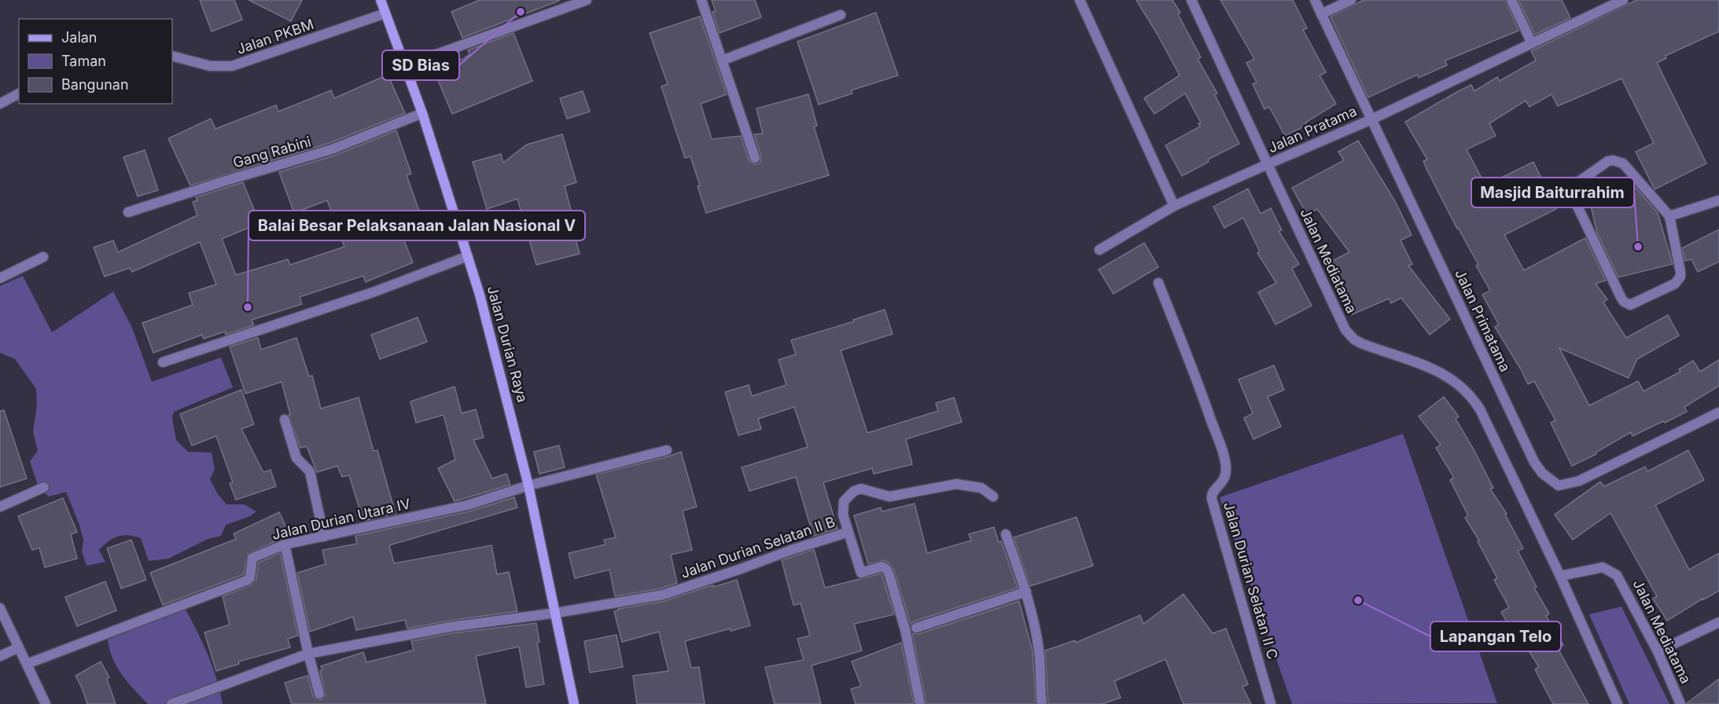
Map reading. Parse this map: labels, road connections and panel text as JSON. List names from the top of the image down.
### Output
{
  "streets": {
    "main road": ["Jalan Durian Raya"],
    "street": [
      "Jalan PKBM",
      "Jalan Pratama",
      "Gang Rabini",
      "Jalan Mediatama",
      "Jalan Primatama",
      "Jalan Durian Utara IV",
      "Jalan Durian Selatan II B",
      "Jalan Durian Selatan II C"
    ]
  },
  "crossings": [
    ["Jalan PKBM", "Jalan Durian Raya"],
    ["Jalan Pratama", "Jalan Mediatama"],
    ["Jalan Pratama", "Jalan Primatama"],
    ["Gang Rabini", "Jalan Durian Raya"],
    ["Jalan Durian Raya", "Jalan Durian Utara IV"],
    ["Jalan Durian Raya", "Jalan Durian Selatan II B"]
  ],
  "places": [
    "SD Bias",
    "Masjid Baiturrahim",
    "Balai Besar Pelaksanaan Jalan Nasional V",
    "Lapangan Telo"
  ],
  "legend": ["Jalan", "Taman", "Bangunan"]
}
